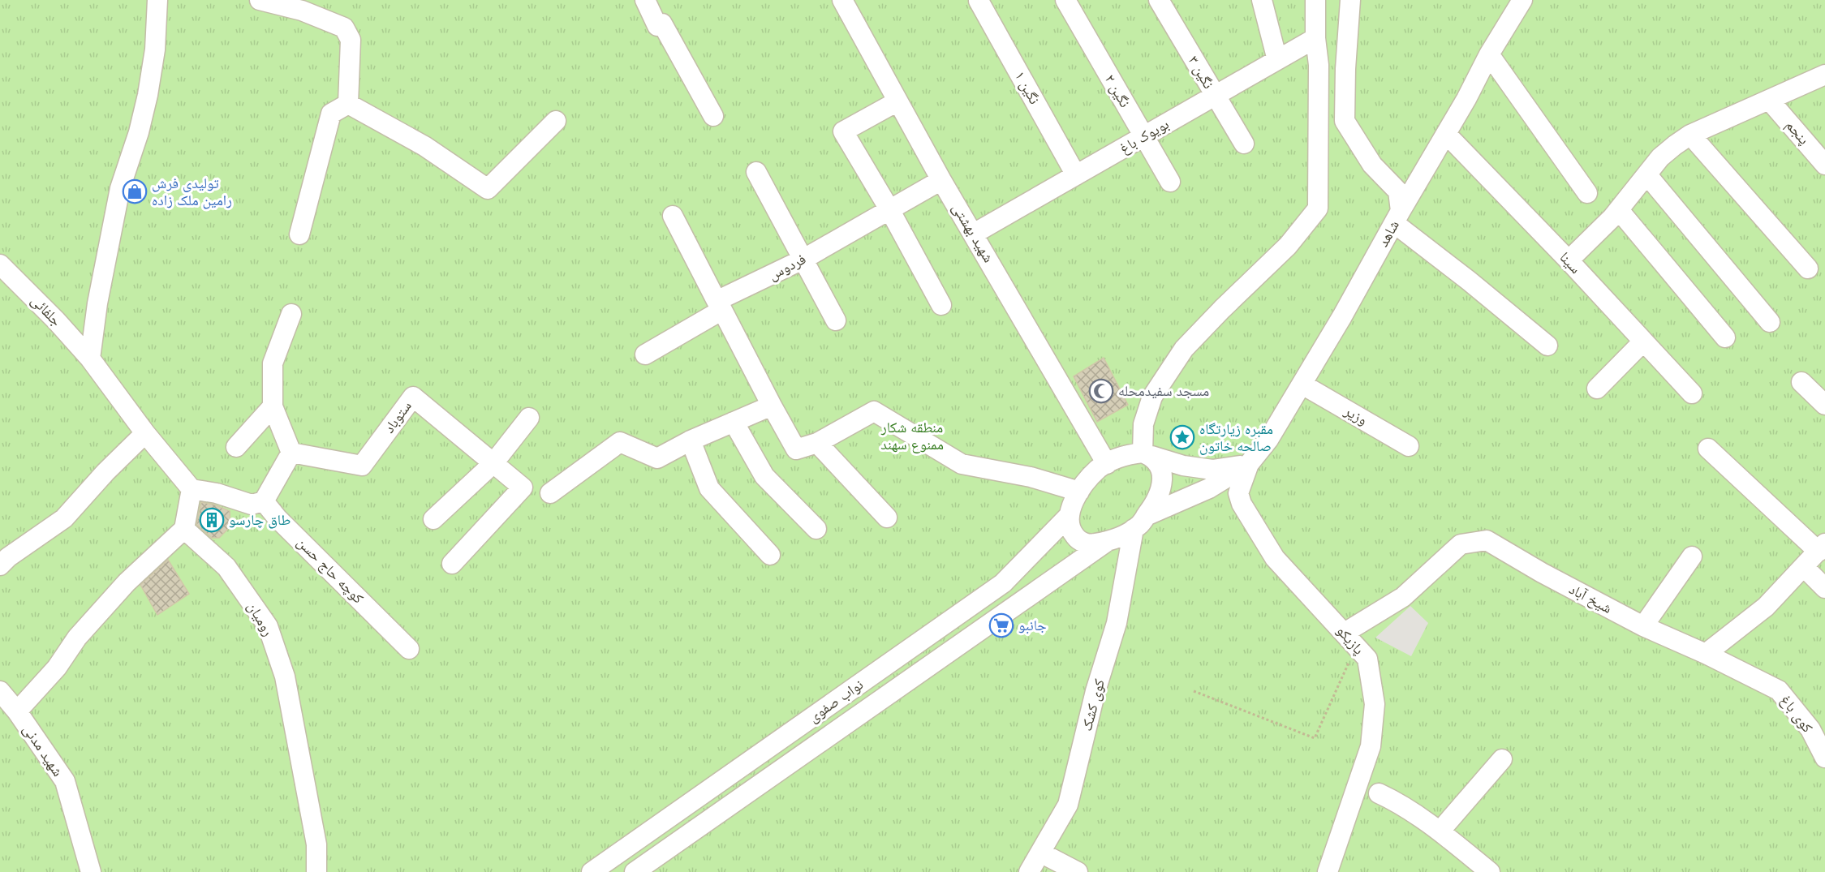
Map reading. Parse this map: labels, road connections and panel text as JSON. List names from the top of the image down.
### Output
{
  "streets": {
    "street": [
      "نگین ۳",
      "نگین ۱",
      "نگین ۲",
      "پنجم",
      "بویوک باغ",
      "شهید بهشتی",
      "شاهد",
      "سینا",
      "فردوس",
      "جلفائی",
      "وزیر",
      "ستوباد",
      "کوچه حاج حسن",
      "شیخ آباد",
      "رومیان",
      "پازیکو",
      "نواب صفوی",
      "کوی کشک",
      "کوی باغ",
      "شهید مدنی"
    ]
  },
  "crossings": [
    ["نگین ۳", "بویوک باغ"],
    ["نگین ۱", "بویوک باغ"],
    ["نگین ۲", "بویوک باغ"],
    ["بویوک باغ", "شهید بهشتی"],
    ["شهید بهشتی", "فردوس"],
    ["شهید بهشتی", "نواب صفوی"],
    ["شهید بهشتی", "کوی کشک"],
    ["شاهد", "سینا"],
    ["شاهد", "وزیر"],
    ["شاهد", "پازیکو"],
    ["شیخ آباد", "پازیکو"],
    ["شیخ آباد", "کوی باغ"],
    ["نواب صفوی", "کوی کشک"]
  ],
  "parks": ["منطقه شکار ممنوع سهند"],
  "places": {
    "shop": ["تولیدی فرش رامین ملک زاده"],
    "mosque": ["مسجد سفیدمحله"],
    "place": ["مقبره زیارتگاه صالحه خاتون"],
    "building": ["طاق چارسو"],
    "supermarket": ["جانبو"]
  }
}
